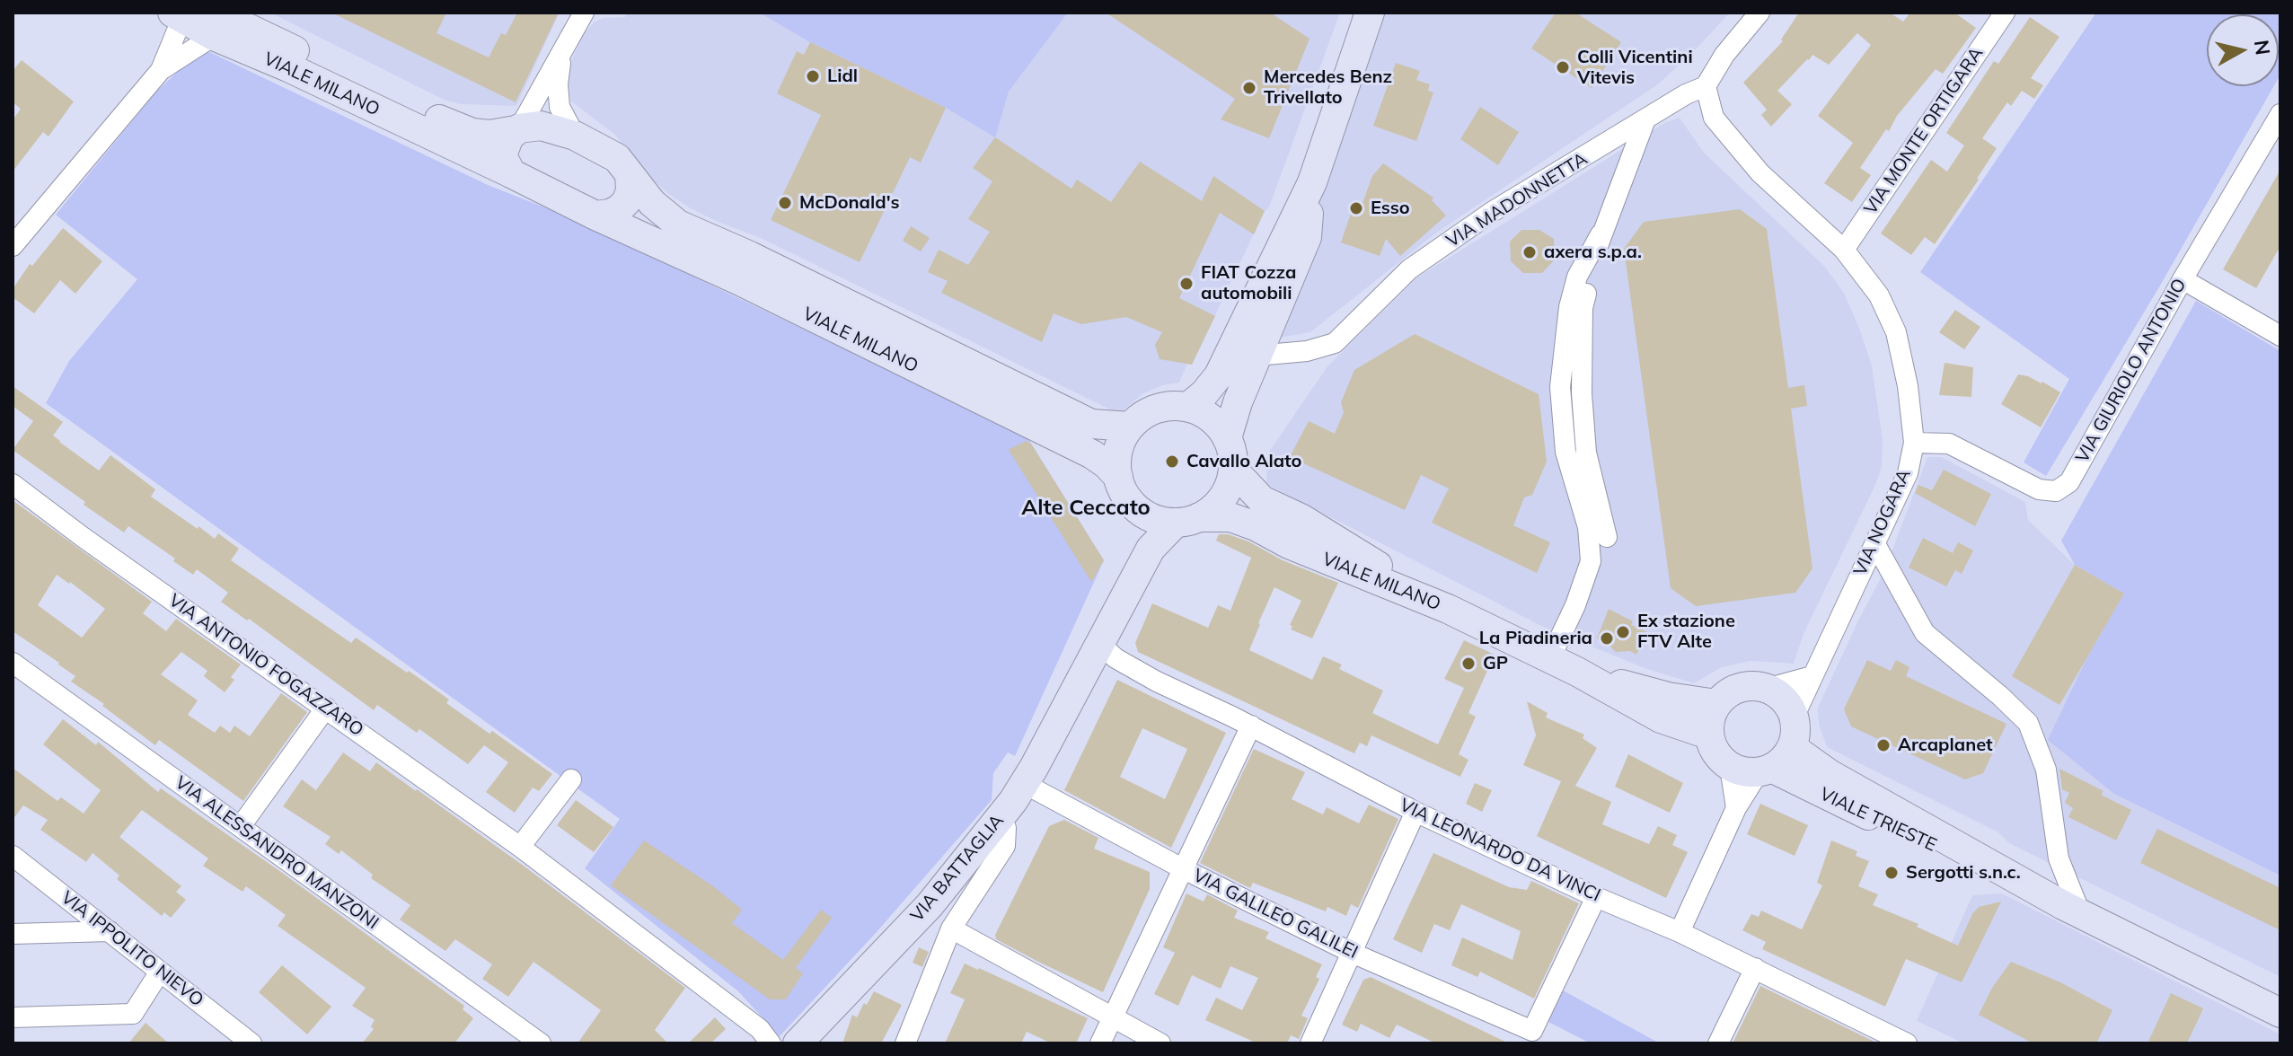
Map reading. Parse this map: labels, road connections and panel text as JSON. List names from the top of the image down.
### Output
{
  "streets": {
    "main road": ["VIALE MILANO", "VIALE TRIESTE", "VIA BATTAGLIA"],
    "street": [
      "VIA MONTE ORTIGARA",
      "VIA MADONNETTA",
      "VIA GIURIOLO ANTONIO",
      "VIA NOGARA",
      "VIA ANTONIO FOGAZZARO",
      "VIA LEONARDO DA VINCI",
      "VIA ALESSANDRO MANZONI",
      "VIA GALILEO GALILEI",
      "VIA IPPOLITO NIEVO"
    ]
  },
  "crossings": [
    ["VIALE MILANO", "VIA BATTAGLIA"],
    ["VIA MONTE ORTIGARA", "VIA NOGARA"],
    ["VIA MADONNETTA", "VIA NOGARA"],
    ["VIA GIURIOLO ANTONIO", "VIA NOGARA"],
    ["VIA NOGARA", "VIALE TRIESTE"],
    ["VIA LEONARDO DA VINCI", "VIA BATTAGLIA"],
    ["VIA LEONARDO DA VINCI", "VIA GALILEO GALILEI"],
    ["VIA BATTAGLIA", "VIA GALILEO GALILEI"]
  ],
  "districts": ["Alte Ceccato"],
  "places": [
    "Colli Vicentini Vitevis",
    "Lidl",
    "Mercedes Benz Trivellato",
    "McDonald's",
    "Esso",
    "axera s.p.a.",
    "FIAT Cozza automobili",
    "Cavallo Alato",
    "Ex stazione FTV Alte",
    "La Piadineria",
    "GP",
    "Arcaplanet",
    "Sergotti s.n.c."
  ],
  "north": "right"
}
